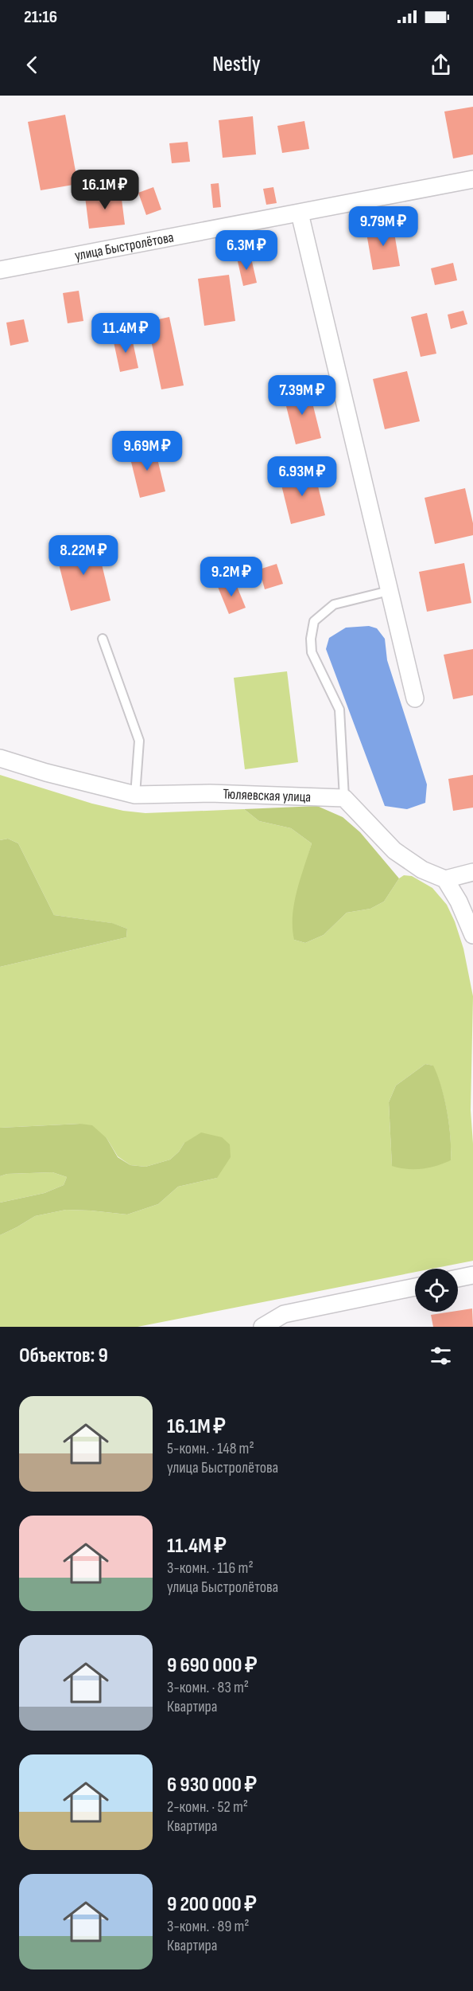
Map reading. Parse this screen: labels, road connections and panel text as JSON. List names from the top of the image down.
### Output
{
  "streets": {
    "street": ["улица Быстролётова", "Тюляевская улица"]
  },
  "page": {
    "status": "21:16",
    "header": "Nestly",
    "price": [
      "16.1M ₽",
      "9.79M ₽",
      "6.3M ₽",
      "11.4M ₽",
      "7.39M ₽",
      "9.69M ₽",
      "6.93M ₽",
      "8.22M ₽",
      "9.2M ₽"
    ],
    "heading": "Объектов: 9",
    "list": [
      {
        "name": "16.1M ₽",
        "note": "5-комн. · 148 m² · улица Быстролётова"
      },
      {
        "name": "11.4M ₽",
        "note": "3-комн. · 116 m² · улица Быстролётова"
      },
      {
        "name": "9 690 000 ₽",
        "note": "3-комн. · 83 m² · Квартира"
      },
      {
        "name": "6 930 000 ₽",
        "note": "2-комн. · 52 m² · Квартира"
      },
      {
        "name": "9 200 000 ₽",
        "note": "3-комн. · 89 m² · Квартира"
      }
    ]
  }
}
